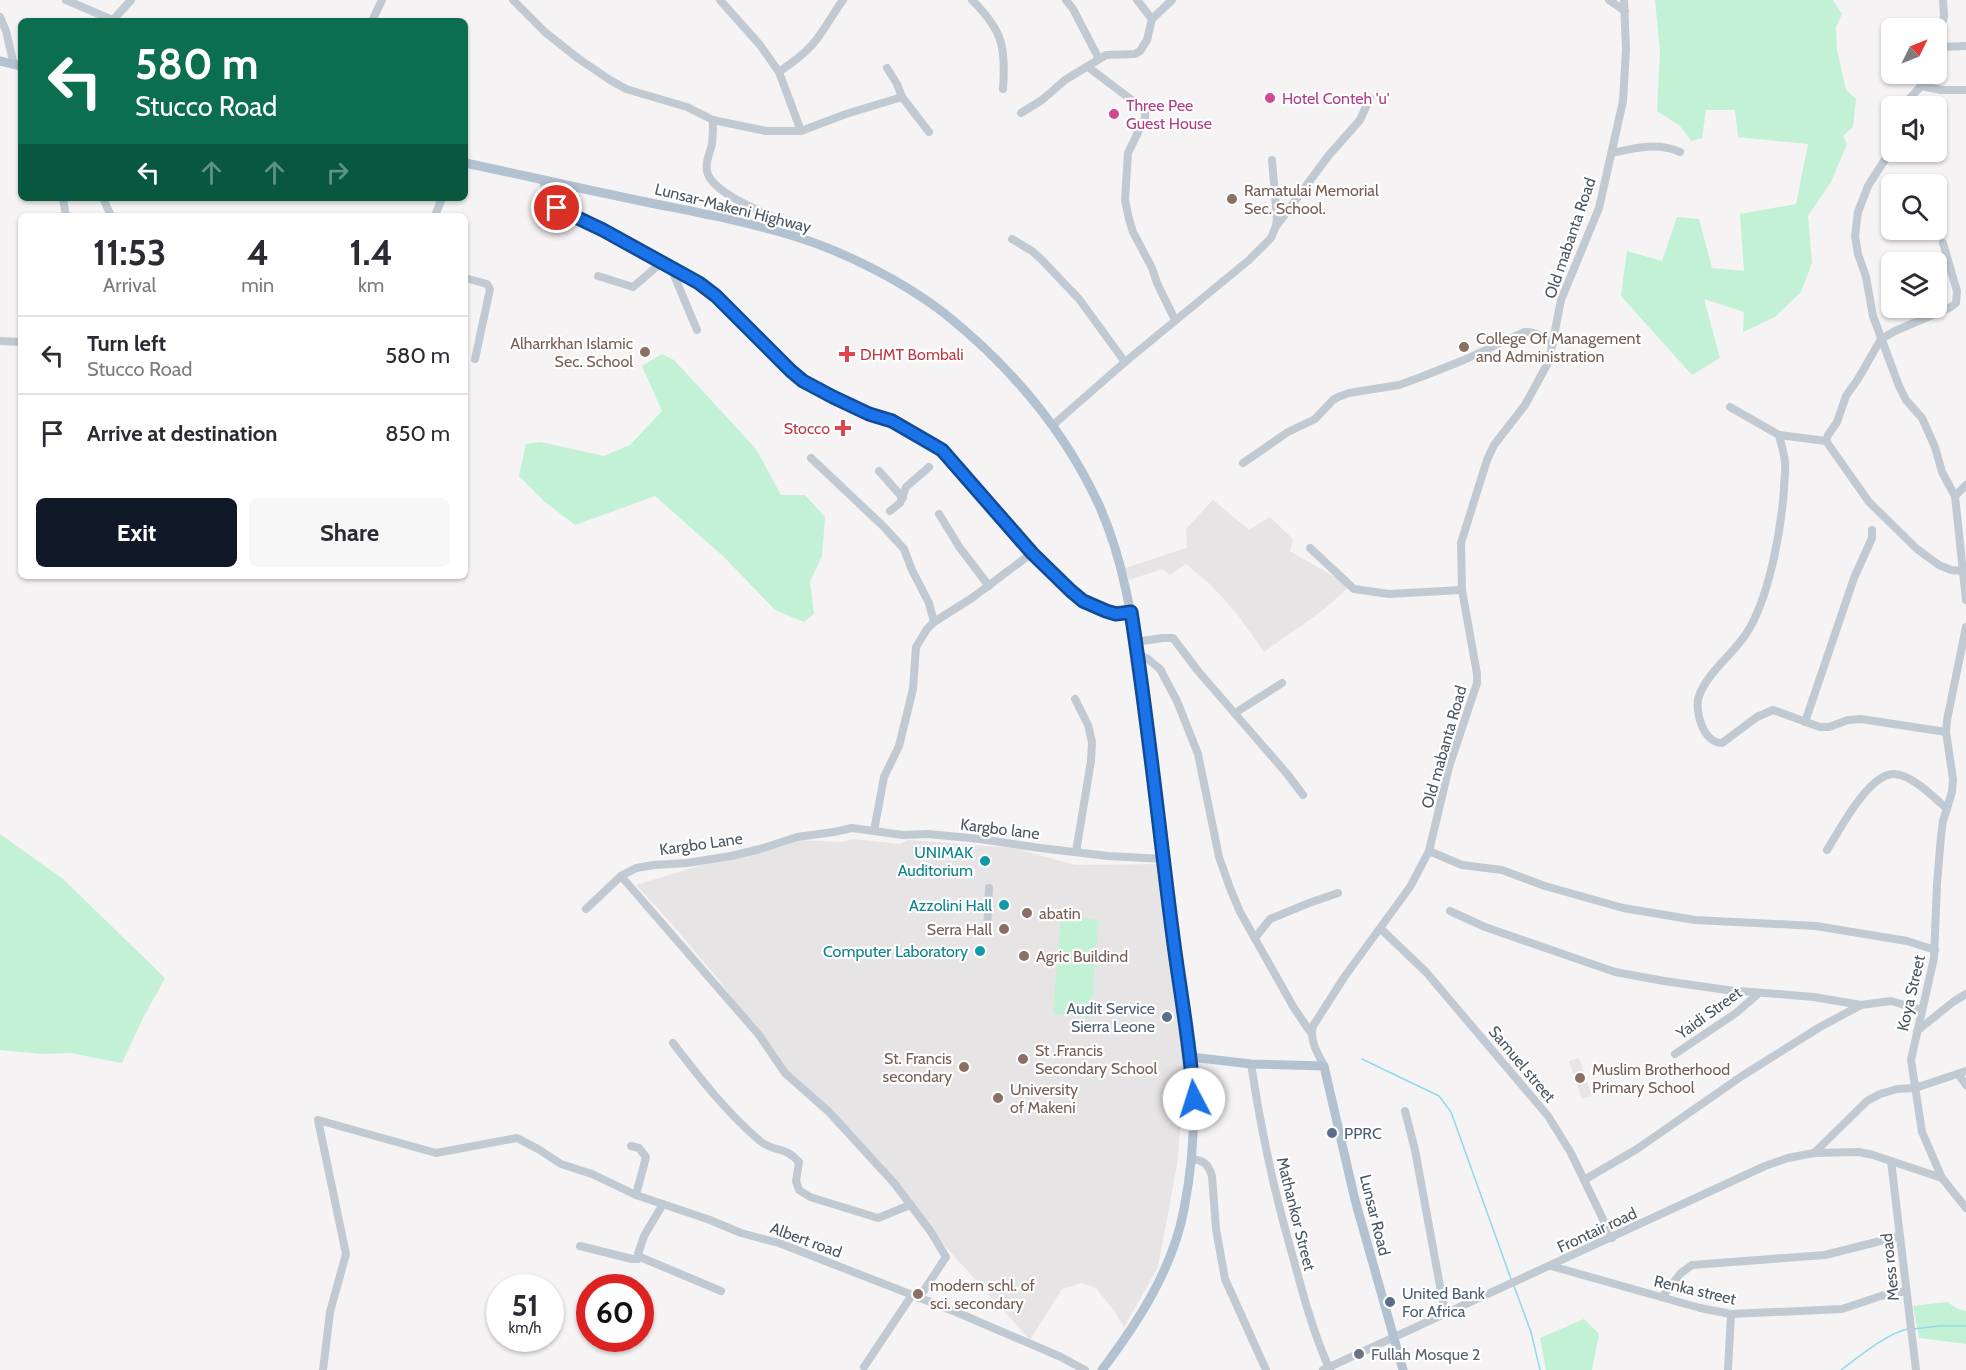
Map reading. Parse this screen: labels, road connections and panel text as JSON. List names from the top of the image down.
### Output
{
  "streets": {
    "main road": ["Lunsar-Makeni Highway", "Lunsar Road"],
    "street": [
      "Old mabanta Road",
      "Kargbo lane",
      "Kargbo Lane",
      "Koya Street",
      "Yaidi Street",
      "Samuel street",
      "Mathankor Street",
      "Frontair road",
      "Albert road",
      "Mess road",
      "Renka street"
    ]
  },
  "crossings": [
    ["Lunsar-Makeni Highway", "Kargbo lane"],
    ["Old mabanta Road", "Samuel street"],
    ["Kargbo lane", "Kargbo Lane"],
    ["Koya Street", "Frontair road"],
    ["Samuel street", "Frontair road"],
    ["Mathankor Street", "Frontair road"],
    ["Lunsar Road", "Frontair road"],
    ["Frontair road", "Mess road"],
    ["Frontair road", "Renka street"],
    ["Mess road", "Renka street"]
  ],
  "places": {
    "other": [
      "Hotel Conteh 'u'",
      "Three Pee Guest House",
      "Ramatulai Memorial Sec. School.",
      "College Of Management and Administration",
      "Alharrkhan Islamic Sec. School",
      "UNIMAK Auditorium",
      "Azzolini Hall",
      "abatin",
      "Serra Hall",
      "Computer Laboratory",
      "Agric Buildind",
      "Audit Service Sierra Leone",
      "St .Francis Secondary School",
      "St. Francis secondary",
      "Muslim Brotherhood Primary School",
      "University of Makeni",
      "PPRC",
      "modern schl. of sci. secondary",
      "United Bank For Africa",
      "Fullah Mosque 2"
    ],
    "health": ["DHMT Bombali", "Stocco"]
  },
  "north": "top right",
  "page": {
    "turn": ["580 m", "Stucco Road"],
    "eta": [
      "11:53",
      "Arrival",
      "4",
      "min",
      "1.4",
      "km"
    ],
    "list": [
      {
        "name": "Turn left",
        "note": "Stucco Road",
        "value": "580 m"
      },
      {
        "name": "Arrive at destination",
        "value": "850 m"
      }
    ],
    "buttons": ["Exit", "Share"],
    "speed": "51 km/h",
    "limit": "60"
  }
}
